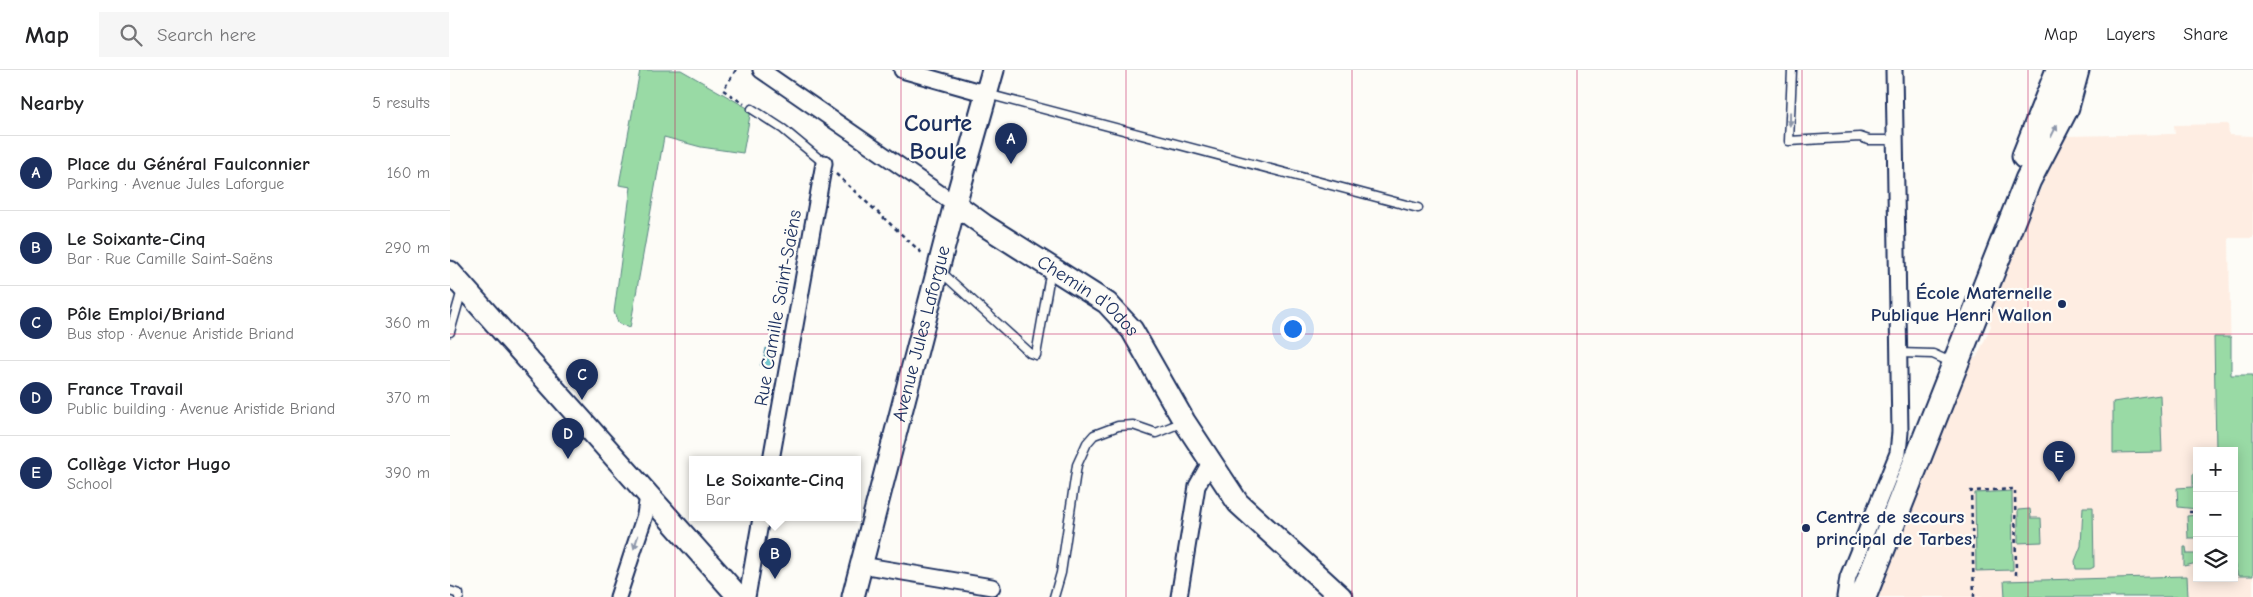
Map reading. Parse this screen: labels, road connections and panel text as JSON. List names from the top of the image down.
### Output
{
  "streets": {
    "street": ["Chemin d'Odos", "Rue Camille Saint-Saëns", "Avenue Jules Laforgue"]
  },
  "crossings": [
    ["Chemin d'Odos", "Avenue Jules Laforgue"]
  ],
  "districts": ["Courte Boule"],
  "places": ["École Maternelle Publique Henri Wallon", "Centre de secours principal de Tarbes"],
  "page": {
    "header": "Map",
    "search": "Search here",
    "nav": ["Map", "Layers", "Share"],
    "heading": ["Nearby", "5 results"],
    "pins": [
      "A",
      "C",
      "D",
      "E",
      "B"
    ],
    "list": [
      {
        "mark": "A",
        "name": "Place du Général Faulconnier",
        "note": "Parking · Avenue Jules Laforgue",
        "value": "160 m"
      },
      {
        "mark": "B",
        "name": "Le Soixante-Cinq",
        "note": "Bar · Rue Camille Saint-Saëns",
        "value": "290 m"
      },
      {
        "mark": "C",
        "name": "Pôle Emploi/Briand",
        "note": "Bus stop · Avenue Aristide Briand",
        "value": "360 m"
      },
      {
        "mark": "D",
        "name": "France Travail",
        "note": "Public building · Avenue Aristide Briand",
        "value": "370 m"
      },
      {
        "mark": "E",
        "name": "Collège Victor Hugo",
        "note": "School",
        "value": "390 m"
      }
    ],
    "map_buttons": ["+", "−"],
    "popup": ["Le Soixante-Cinq", "Bar"]
  }
}
